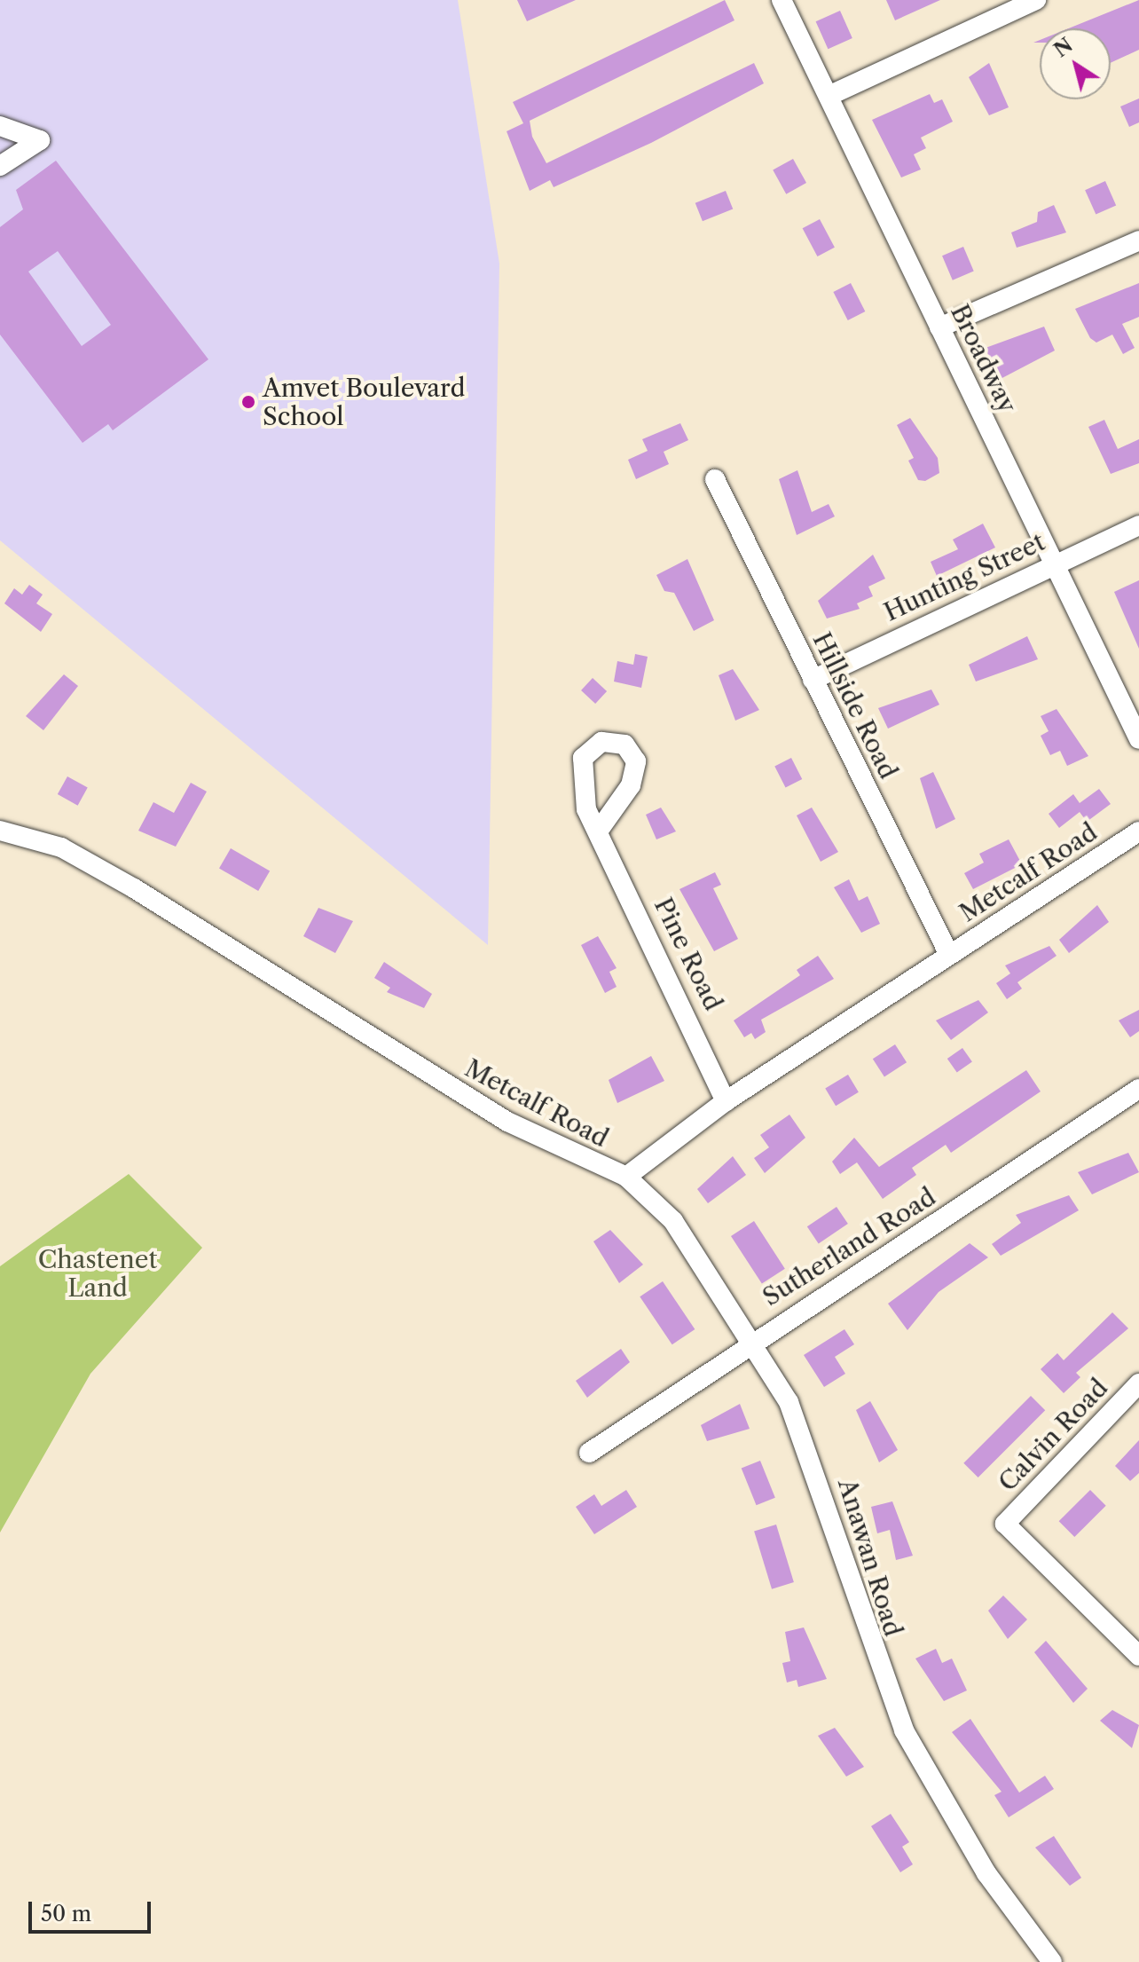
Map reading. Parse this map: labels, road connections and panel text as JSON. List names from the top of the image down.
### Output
{
  "streets": {
    "street": [
      "Broadway",
      "Hunting Street",
      "Hillside Road",
      "Metcalf Road",
      "Pine Road",
      "Sutherland Road",
      "Calvin Road",
      "Anawan Road"
    ]
  },
  "crossings": [
    ["Broadway", "Hunting Street"],
    ["Hunting Street", "Hillside Road"],
    ["Hillside Road", "Metcalf Road"],
    ["Metcalf Road", "Pine Road"],
    ["Metcalf Road", "Anawan Road"],
    ["Sutherland Road", "Anawan Road"]
  ],
  "parks": ["Chastenet Land"],
  "places": ["Amvet Boulevard School"],
  "scale_bar": "50 m",
  "north": "top left"
}
